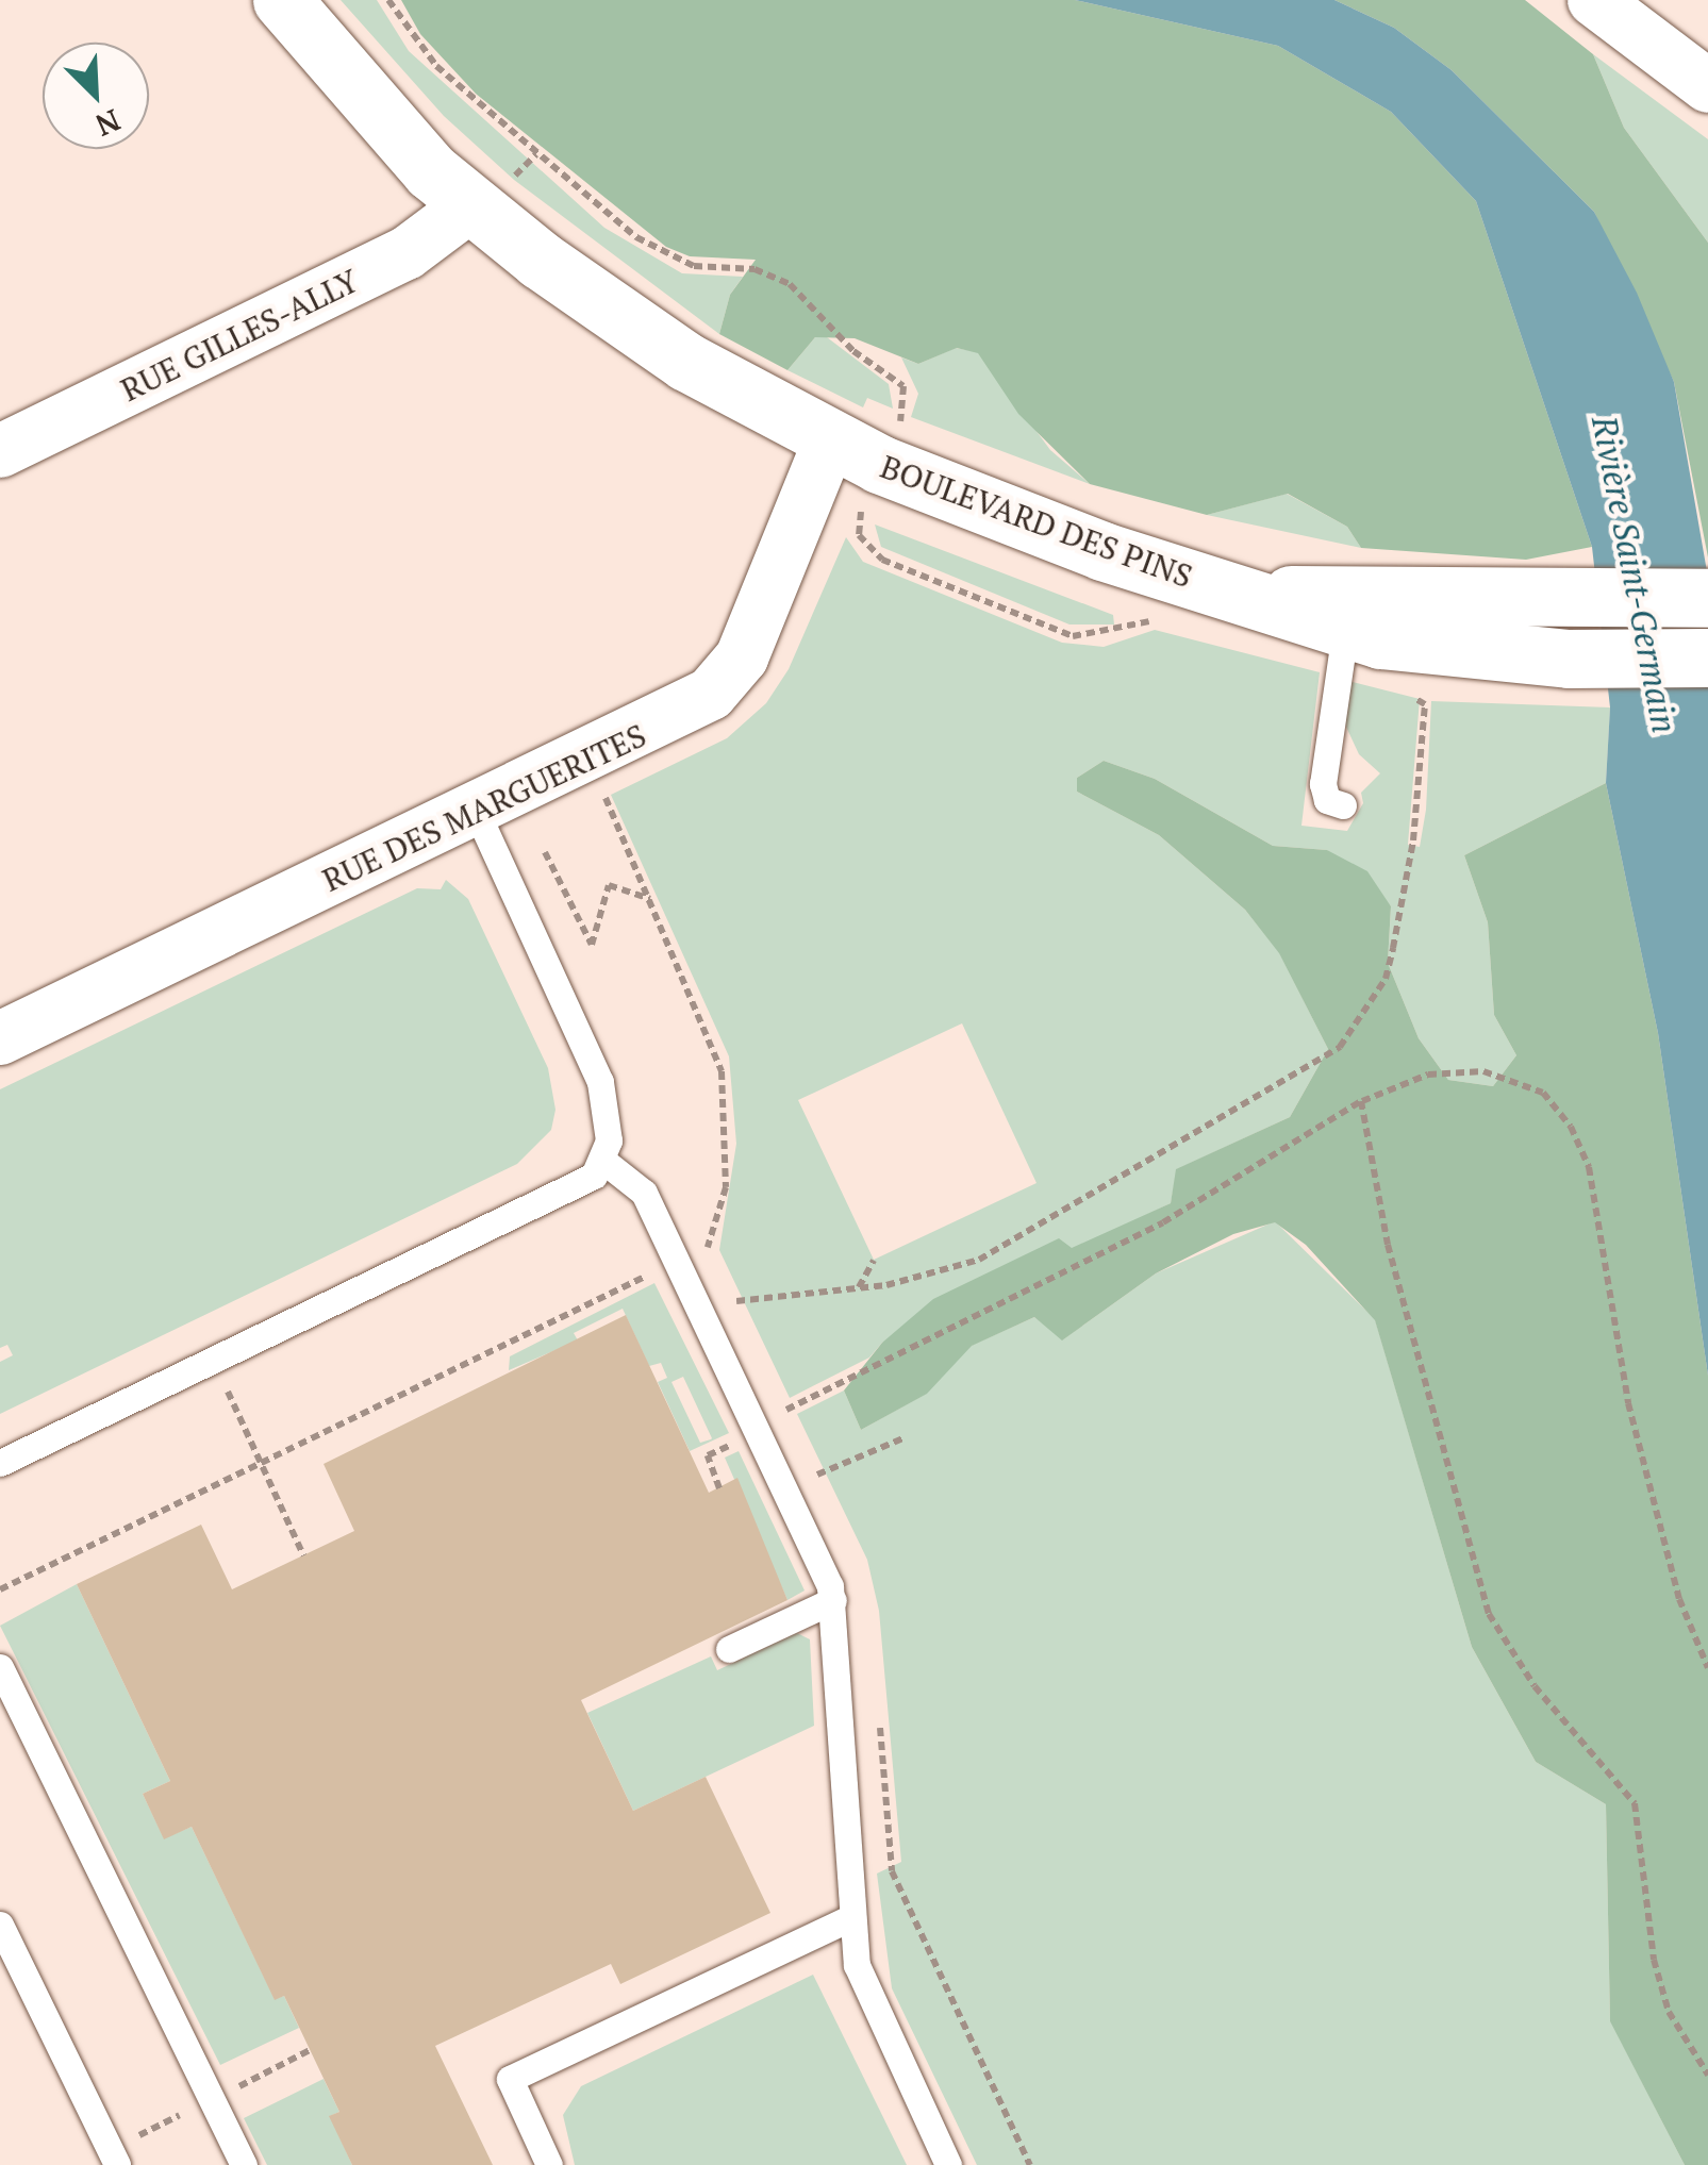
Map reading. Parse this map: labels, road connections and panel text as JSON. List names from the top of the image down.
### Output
{
  "streets": {
    "street": ["RUE GILLES-ALLY", "BOULEVARD DES PINS", "RUE DES MARGUERITES"]
  },
  "crossings": [
    ["RUE GILLES-ALLY", "BOULEVARD DES PINS"],
    ["BOULEVARD DES PINS", "RUE DES MARGUERITES"]
  ],
  "water": ["Rivière Saint-Germain"],
  "north": "bottom right"
}
